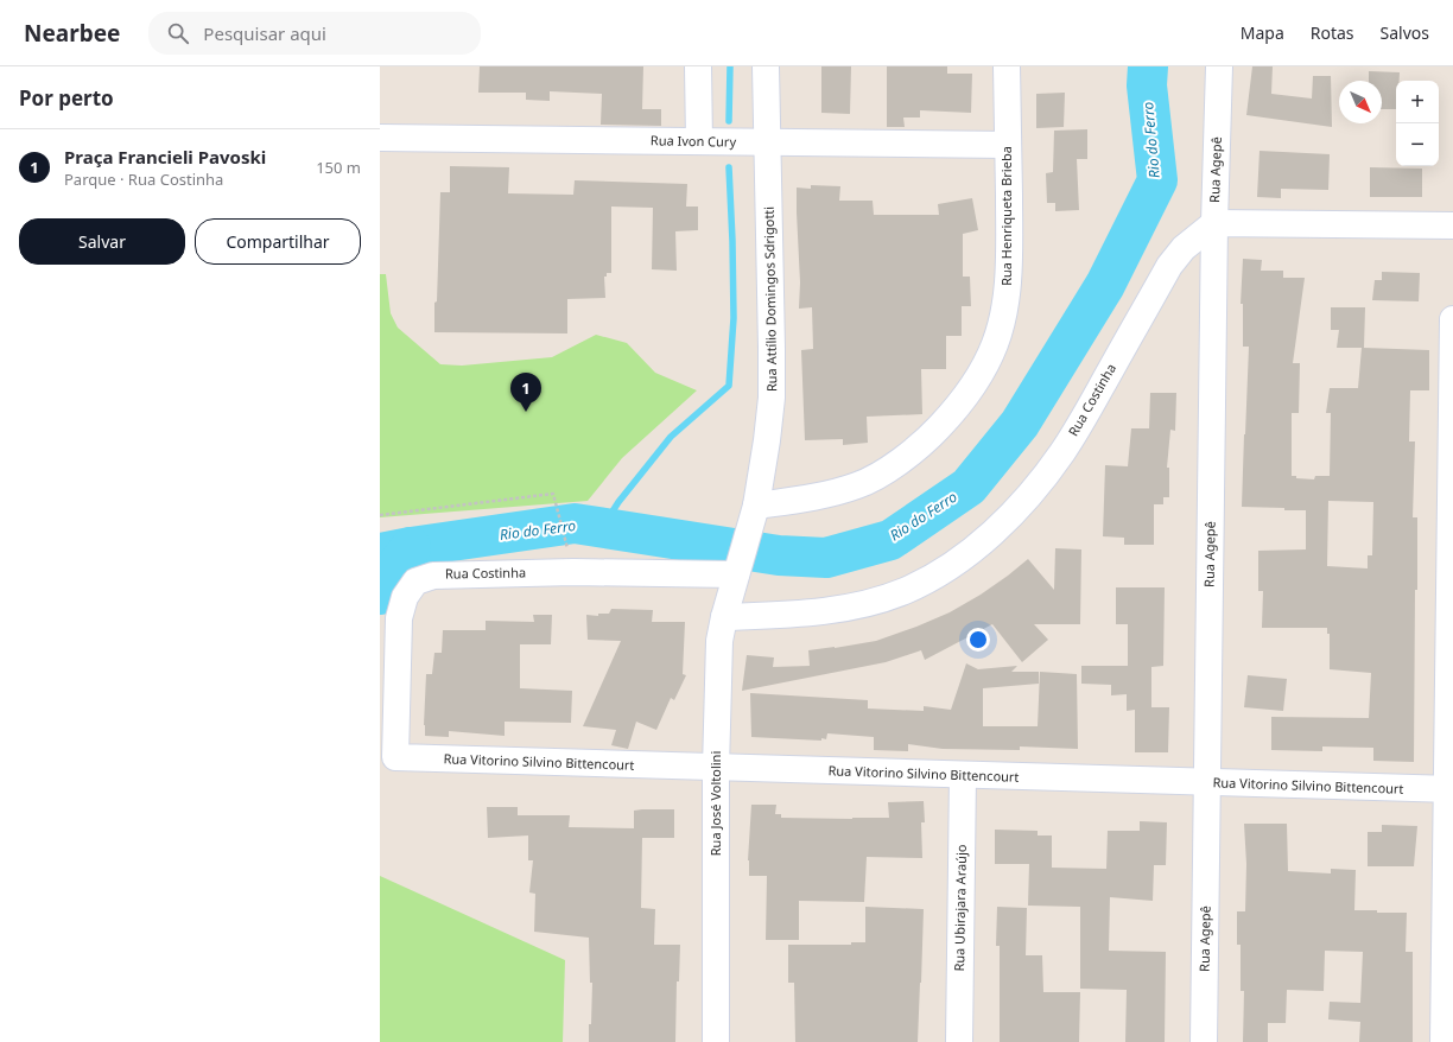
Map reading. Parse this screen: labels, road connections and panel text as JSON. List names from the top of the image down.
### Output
{
  "streets": {
    "street": [
      "Rua Ivon Cury",
      "Rua Agepê",
      "Rua Henriqueta Brieba",
      "Rua Attílio Domingos Sdrigotti",
      "Rua Costinha",
      "Rua Vitorino Silvino Bittencourt",
      "Rua José Voltolini",
      "Rua Ubirajara Araújo"
    ]
  },
  "crossings": [
    ["Rua Ivon Cury", "Rua Henriqueta Brieba"],
    ["Rua Ivon Cury", "Rua Attílio Domingos Sdrigotti"],
    ["Rua Agepê", "Rua Costinha"],
    ["Rua Agepê", "Rua Vitorino Silvino Bittencourt"],
    ["Rua Henriqueta Brieba", "Rua Attílio Domingos Sdrigotti"],
    ["Rua Attílio Domingos Sdrigotti", "Rua Costinha"],
    ["Rua Attílio Domingos Sdrigotti", "Rua José Voltolini"],
    ["Rua Costinha", "Rua Vitorino Silvino Bittencourt"],
    ["Rua Costinha", "Rua José Voltolini"],
    ["Rua Vitorino Silvino Bittencourt", "Rua José Voltolini"],
    ["Rua Vitorino Silvino Bittencourt", "Rua Ubirajara Araújo"]
  ],
  "water": ["Rio do Ferro"],
  "north": "bottom right",
  "page": {
    "header": "Nearbee",
    "search": "Pesquisar aqui",
    "nav": ["Mapa", "Rotas", "Salvos"],
    "heading": "Por perto",
    "map_buttons": ["+", "−"],
    "list": [
      {
        "mark": "1",
        "name": "Praça Francieli Pavoski",
        "note": "Parque · Rua Costinha",
        "value": "150 m"
      }
    ],
    "buttons": ["Salvar", "Compartilhar"],
    "pins": "1"
  }
}
